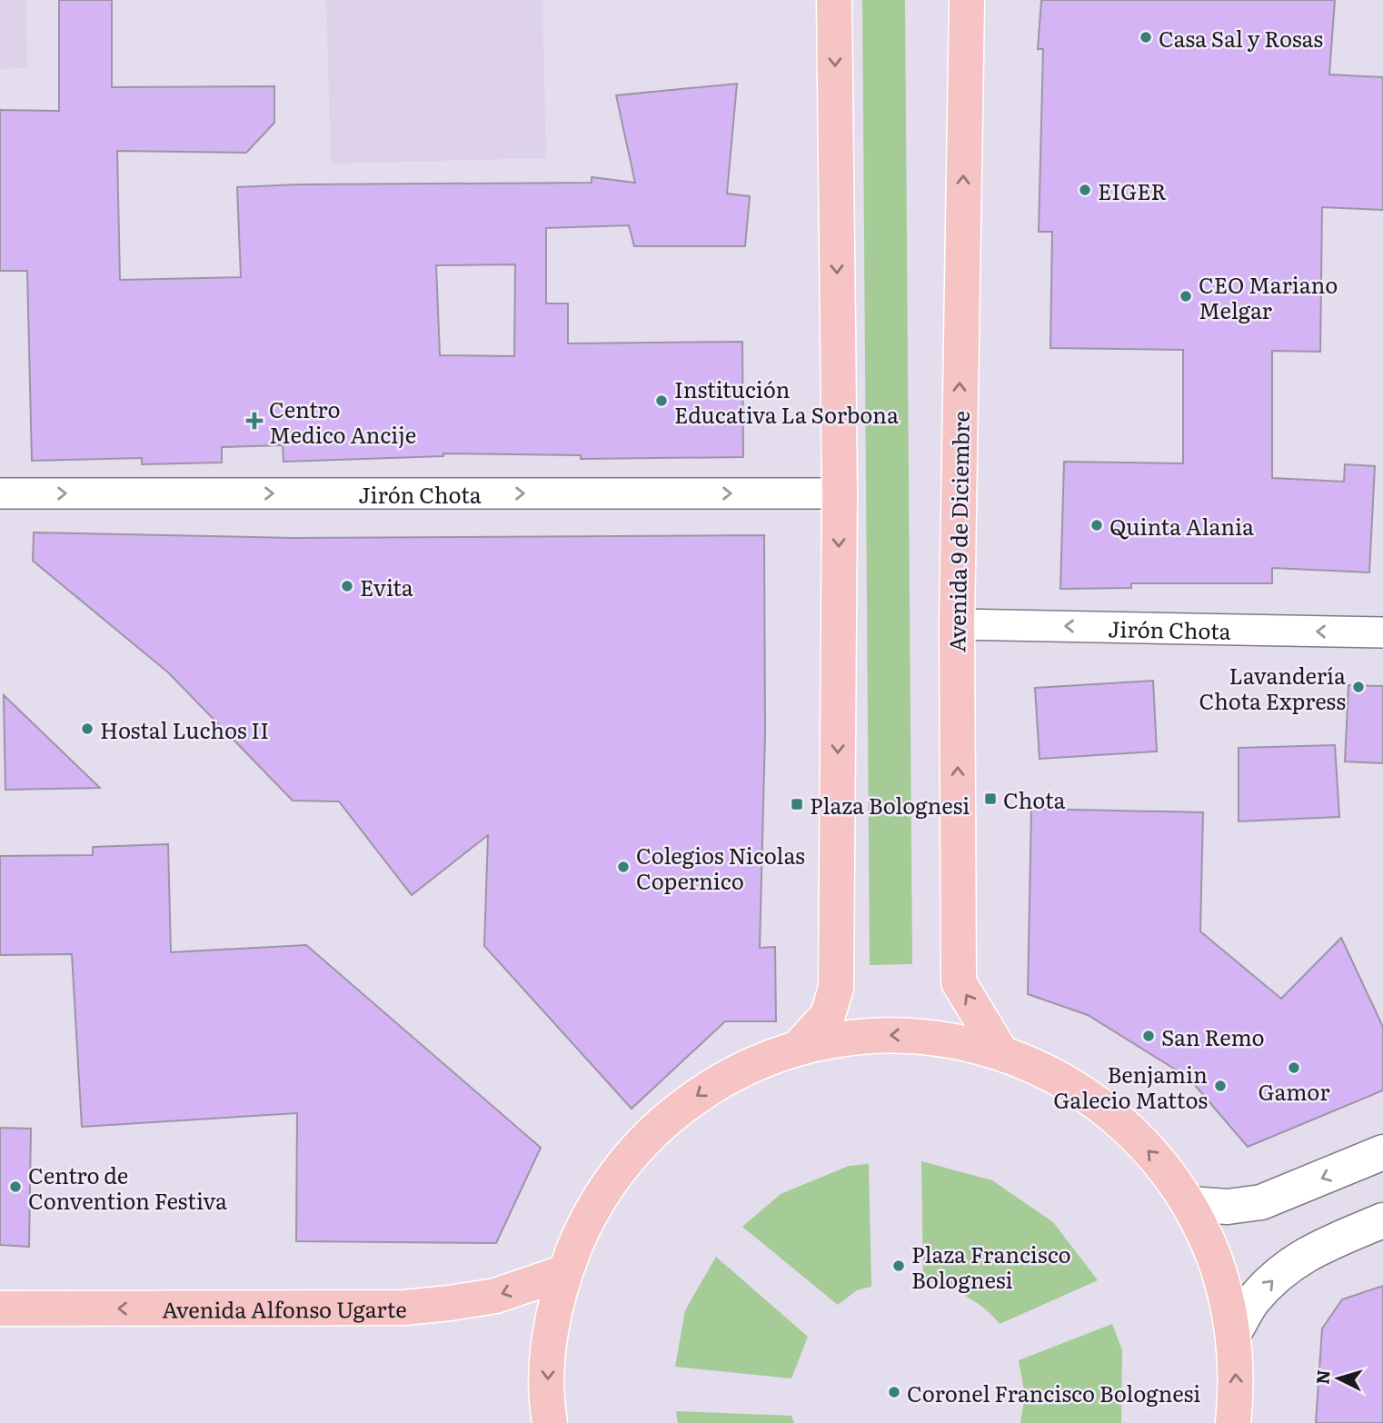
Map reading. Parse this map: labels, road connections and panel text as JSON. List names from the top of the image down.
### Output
{
  "streets": {
    "main road": ["Avenida 9 de Diciembre", "Avenida Alfonso Ugarte"],
    "street": ["Jirón Chota"]
  },
  "crossings": [
    ["Jirón Chota", "Avenida 9 de Diciembre"]
  ],
  "one_way": ["Avenida Alfonso Ugarte"],
  "places": {
    "other": [
      "Casa Sal y Rosas",
      "EIGER",
      "CEO Mariano Melgar",
      "Institución Educativa La Sorbona",
      "Quinta Alania",
      "Evita",
      "Lavandería Chota Express",
      "Hostal Luchos II",
      "Colegios Nicolas Copernico",
      "San Remo",
      "Gamor",
      "Benjamin Galecio Mattos",
      "Centro de Convention Festiva",
      "Plaza Francisco Bolognesi",
      "Coronel Francisco Bolognesi"
    ],
    "health": ["Centro Medico Ancije"],
    "transit": ["Chota", "Plaza Bolognesi"]
  },
  "north": "left"
}
